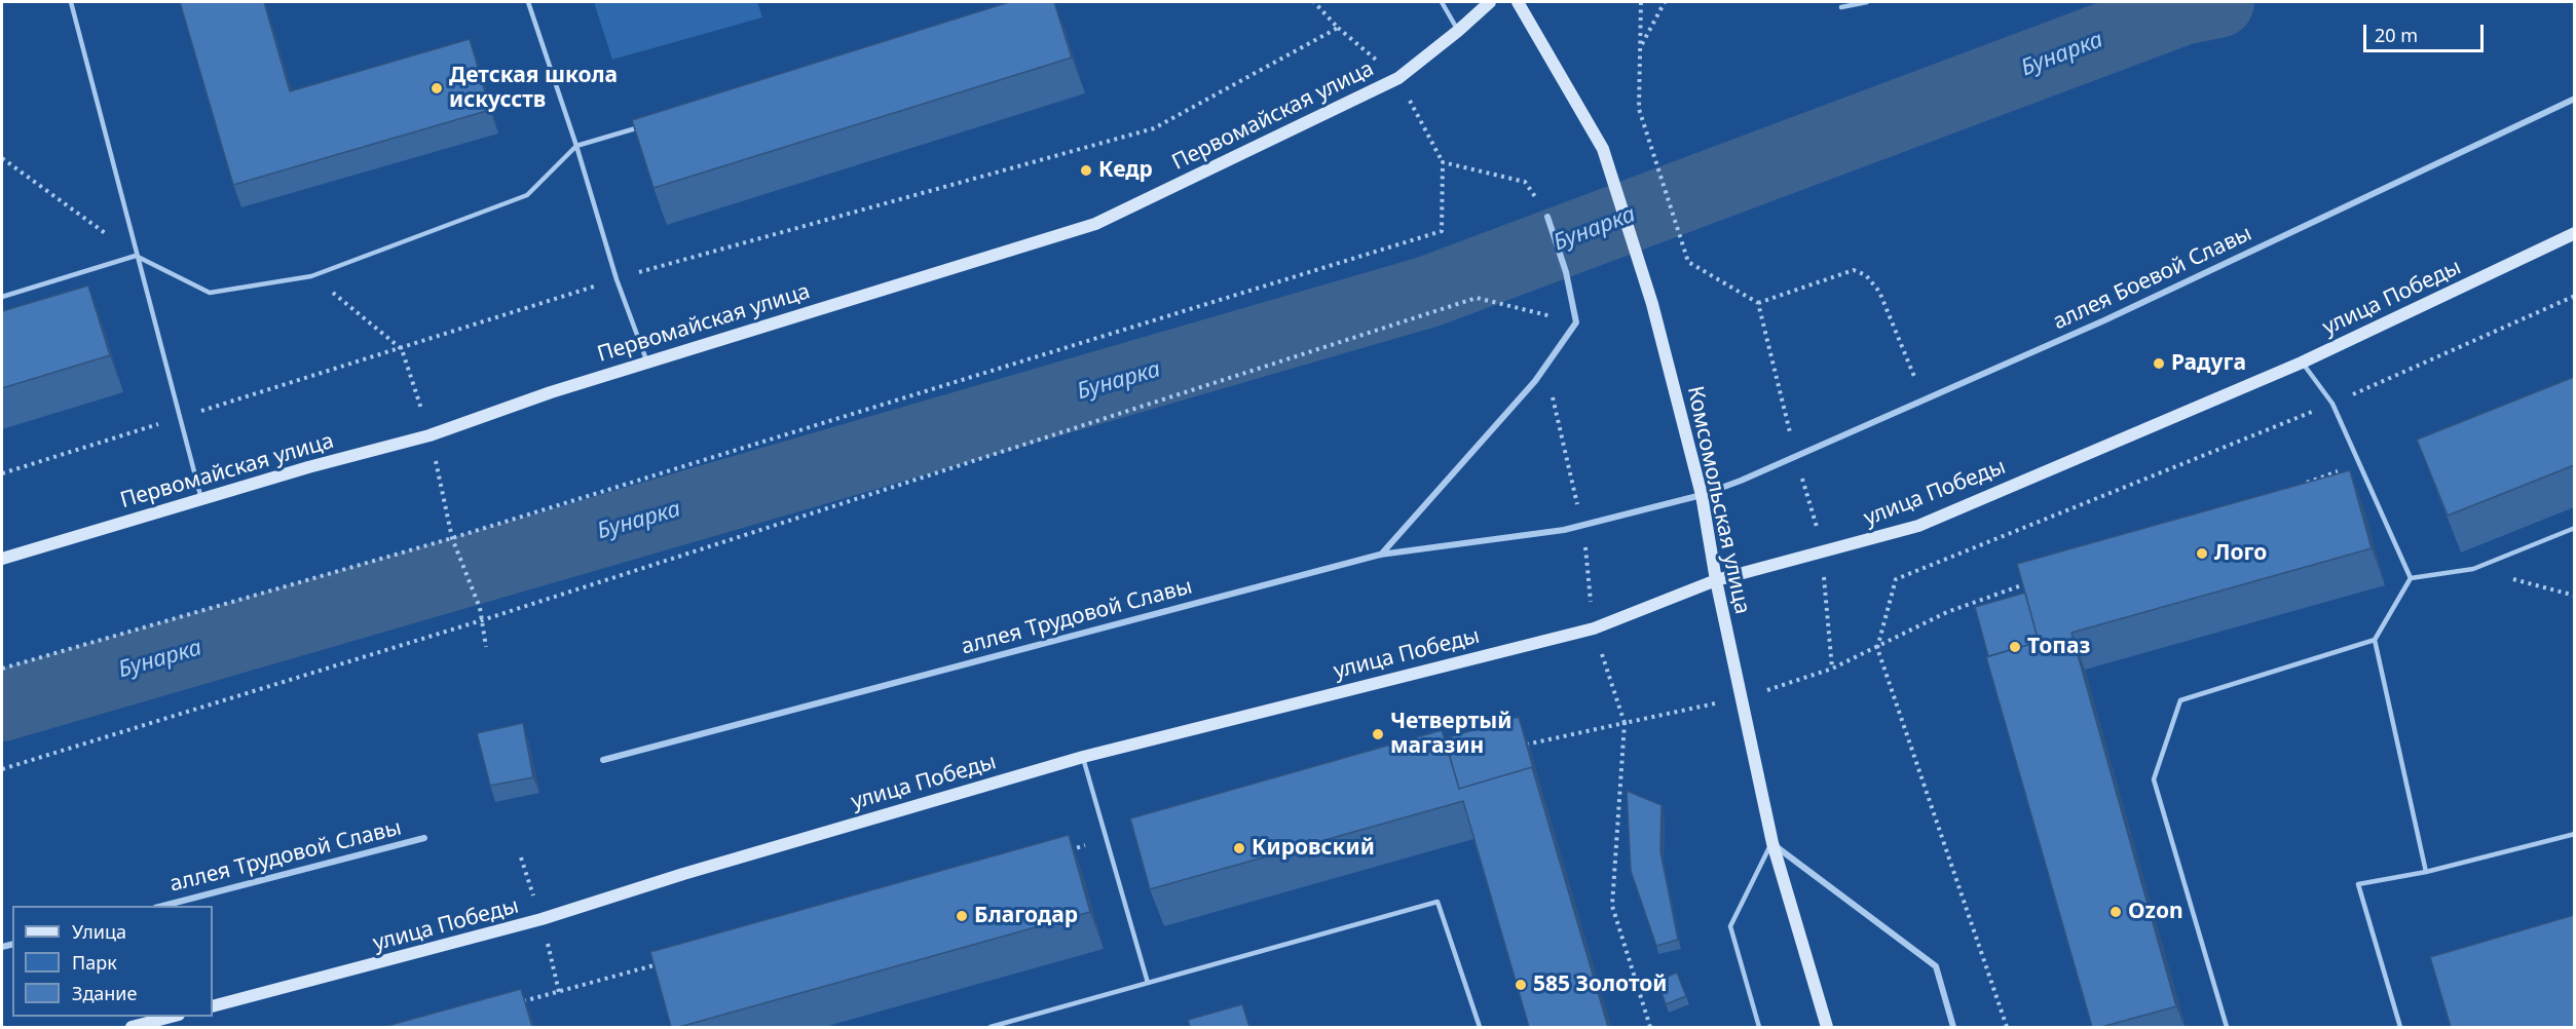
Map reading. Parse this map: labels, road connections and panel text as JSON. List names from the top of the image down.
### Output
{
  "streets": {
    "main road": ["Первомайская улица", "улица Победы", "Комсомольская улица"],
    "street": ["аллея Боевой Славы", "аллея Трудовой Славы"]
  },
  "crossings": [
    ["аллея Боевой Славы", "Комсомольская улица"],
    ["аллея Боевой Славы", "аллея Трудовой Славы"],
    ["улица Победы", "Комсомольская улица"],
    ["Комсомольская улица", "аллея Трудовой Славы"]
  ],
  "water": ["Бунарка"],
  "places": [
    "Детская школа искусств",
    "Кедр",
    "Радуга",
    "Лого",
    "Топаз",
    "Четвертый магазин",
    "Кировский",
    "Ozon",
    "Благодар",
    "585 Золотой"
  ],
  "legend": ["Улица", "Парк", "Здание"],
  "scale_bar": "20 m"
}
